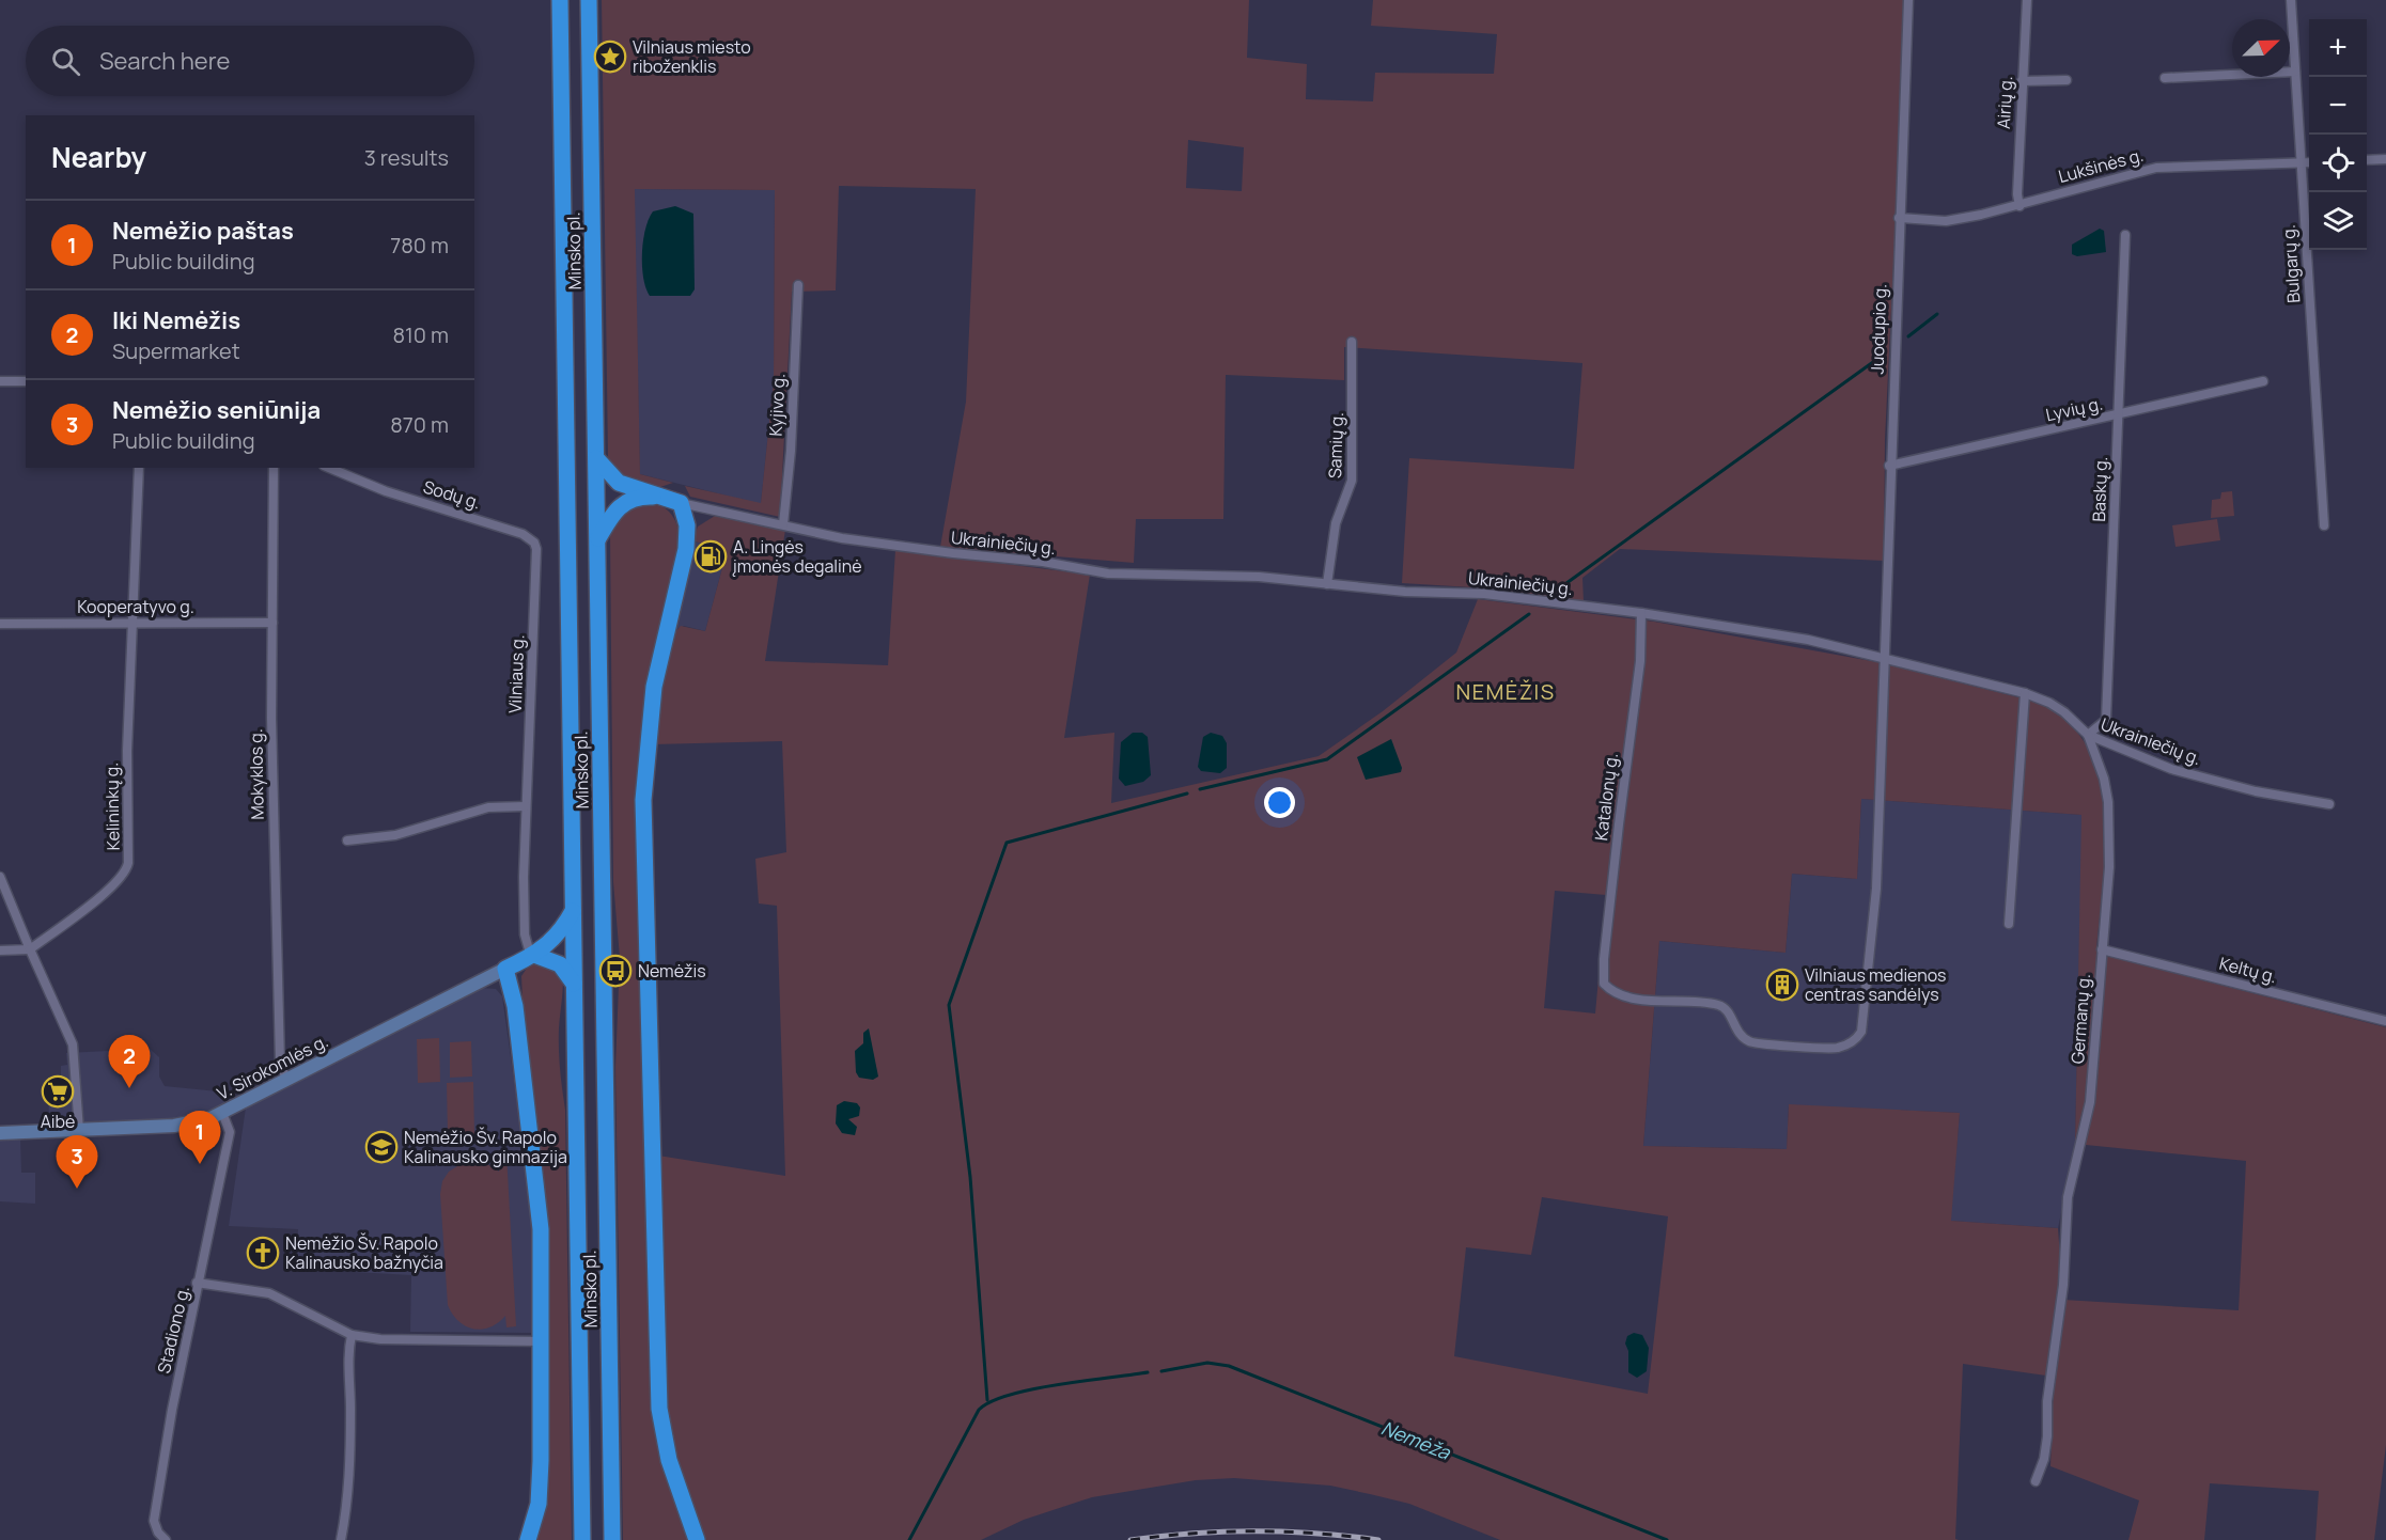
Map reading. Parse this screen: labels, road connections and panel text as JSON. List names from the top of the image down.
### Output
{
  "streets": {
    "highway": ["Minsko pl."],
    "main road": ["V. Sirokomlės g."],
    "street": [
      "Airių g.",
      "Lukšinės g.",
      "Bulgarų g.",
      "Juodupio g.",
      "Kyjivo g.",
      "Lyvių g.",
      "Samių g.",
      "Baskų g.",
      "Sodų g.",
      "Ukrainiečių g.",
      "Kooperatyvo g.",
      "Vilniaus g.",
      "Mokyklos g.",
      "Katalonų g.",
      "Kelininkų g.",
      "Keltų g.",
      "Germanų g.",
      "Stadiono g."
    ]
  },
  "crossings": [
    ["Airių g.", "Lukšinės g."],
    ["Lukšinės g.", "Bulgarų g."],
    ["Lukšinės g.", "Juodupio g."],
    ["Juodupio g.", "Lyvių g."],
    ["Juodupio g.", "Ukrainiečių g."],
    ["Juodupio g.", "Katalonų g."],
    ["Kyjivo g.", "Ukrainiečių g."],
    ["Lyvių g.", "Baskų g."],
    ["Samių g.", "Ukrainiečių g."],
    ["Baskų g.", "Ukrainiečių g."],
    ["Baskų g.", "Germanų g."],
    ["Sodų g.", "Vilniaus g."],
    ["Ukrainiečių g.", "Katalonų g."],
    ["Ukrainiečių g.", "Germanų g."],
    ["Kooperatyvo g.", "Mokyklos g."],
    ["Kooperatyvo g.", "Kelininkų g."],
    ["Mokyklos g.", "V. Sirokomlės g."],
    ["Keltų g.", "Germanų g."]
  ],
  "districts": ["NEMĖŽIS"],
  "water": ["Nemėža"],
  "places": {
    "place": ["Vilniaus miesto riboženklis"],
    "fuel station": ["A. Lingės įmonės degalinė"],
    "bus stop": ["Nemėžis"],
    "building": ["Vilniaus medienos centras sandėlys"],
    "supermarket": ["Aibė"],
    "school or university": ["Nemėžio Šv. Rapolo Kalinausko gimnazija"],
    "church": ["Nemėžio Šv. Rapolo Kalinausko bažnyčia"]
  },
  "north": "top right",
  "page": {
    "map_buttons": ["+", "−"],
    "search": "Search here",
    "heading": ["Nearby", "3 results"],
    "list": [
      {
        "mark": "1",
        "name": "Nemėžio paštas",
        "note": "Public building",
        "value": "780 m"
      },
      {
        "mark": "2",
        "name": "Iki Nemėžis",
        "note": "Supermarket",
        "value": "810 m"
      },
      {
        "mark": "3",
        "name": "Nemėžio seniūnija",
        "note": "Public building",
        "value": "870 m"
      }
    ],
    "pins": ["2", "1", "3"]
  }
}
